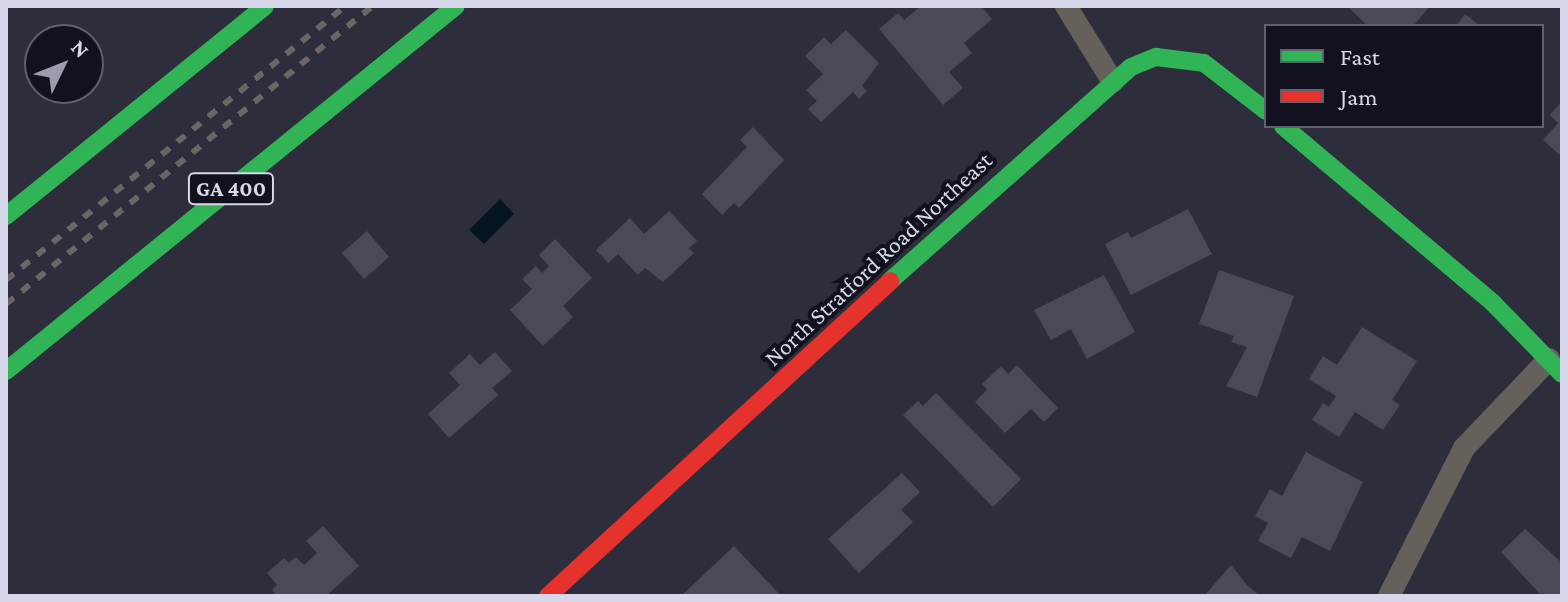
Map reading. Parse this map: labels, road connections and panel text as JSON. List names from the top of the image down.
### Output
{
  "streets": {
    "main road": ["GA 400", "North Stratford Road Northeast"]
  },
  "legend": ["Fast", "Jam"],
  "north": "top right"
}
